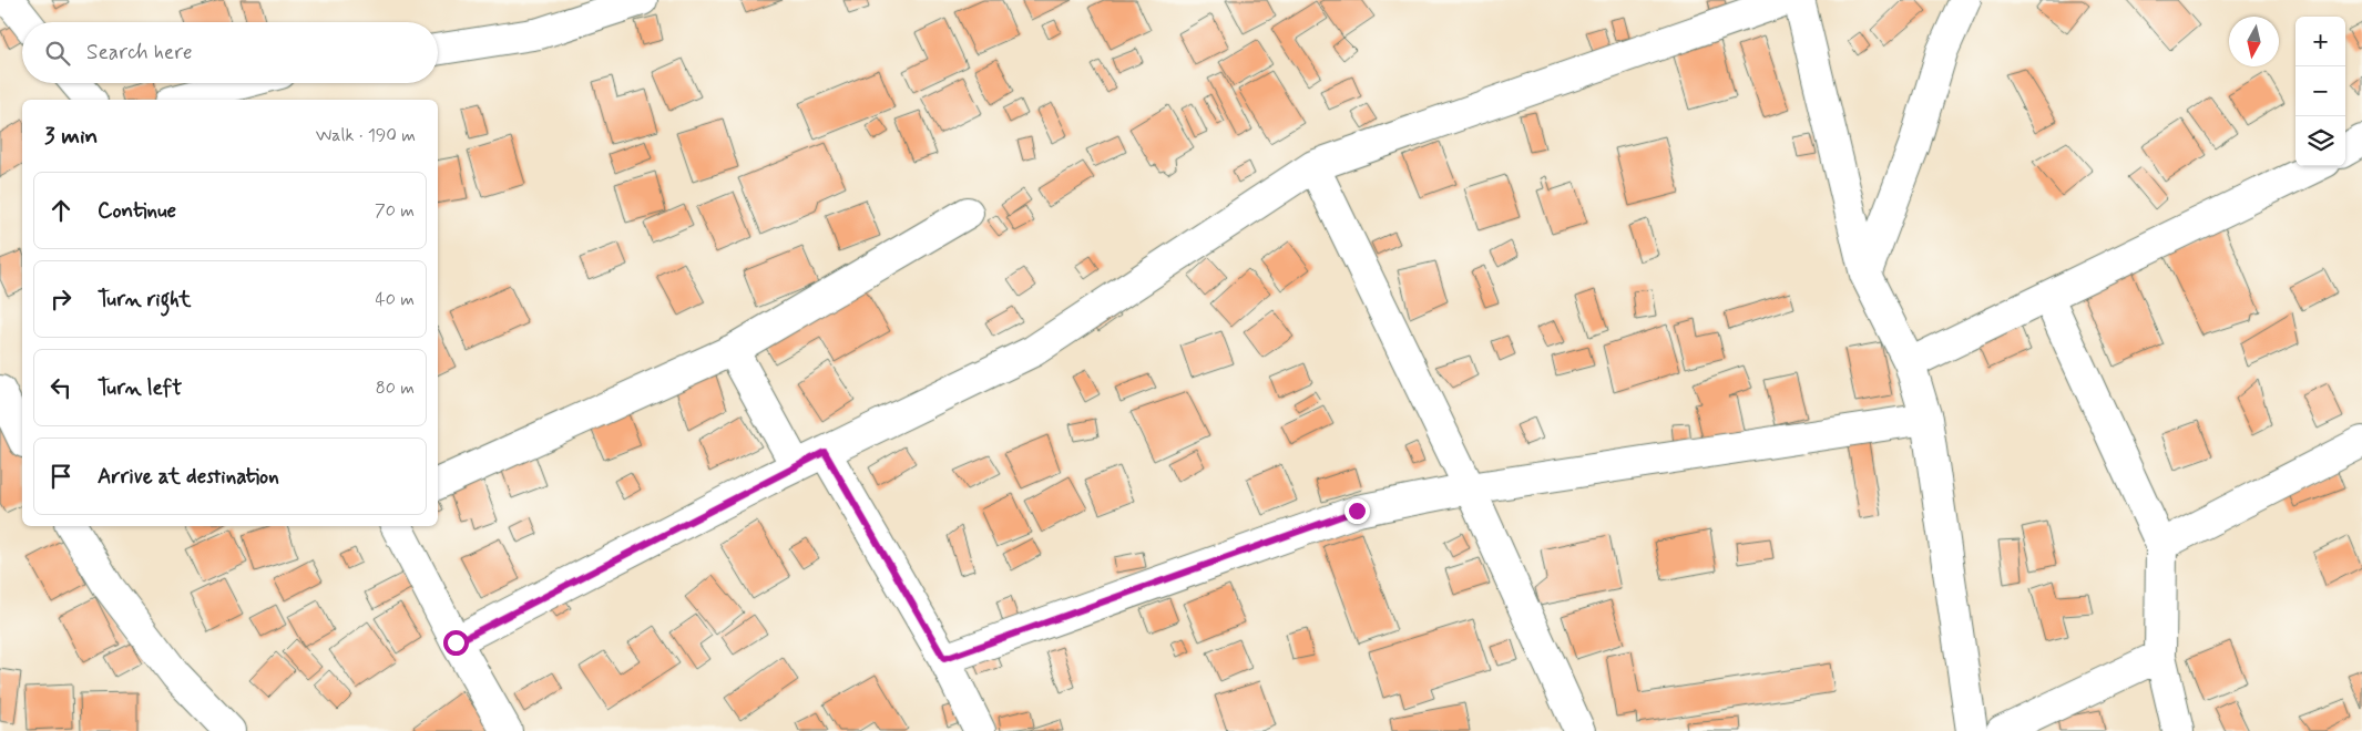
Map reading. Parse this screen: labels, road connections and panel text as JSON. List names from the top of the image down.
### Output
{
  "north": "bottom",
  "page": {
    "map_buttons": ["+", "−"],
    "search": "Search here",
    "heading": ["3 min", "Walk · 190 m"],
    "list": [
      ["Continue", "70 m"],
      ["Turn right", "40 m"],
      ["Turn left", "80 m"],
      "Arrive at destination"
    ]
  }
}
